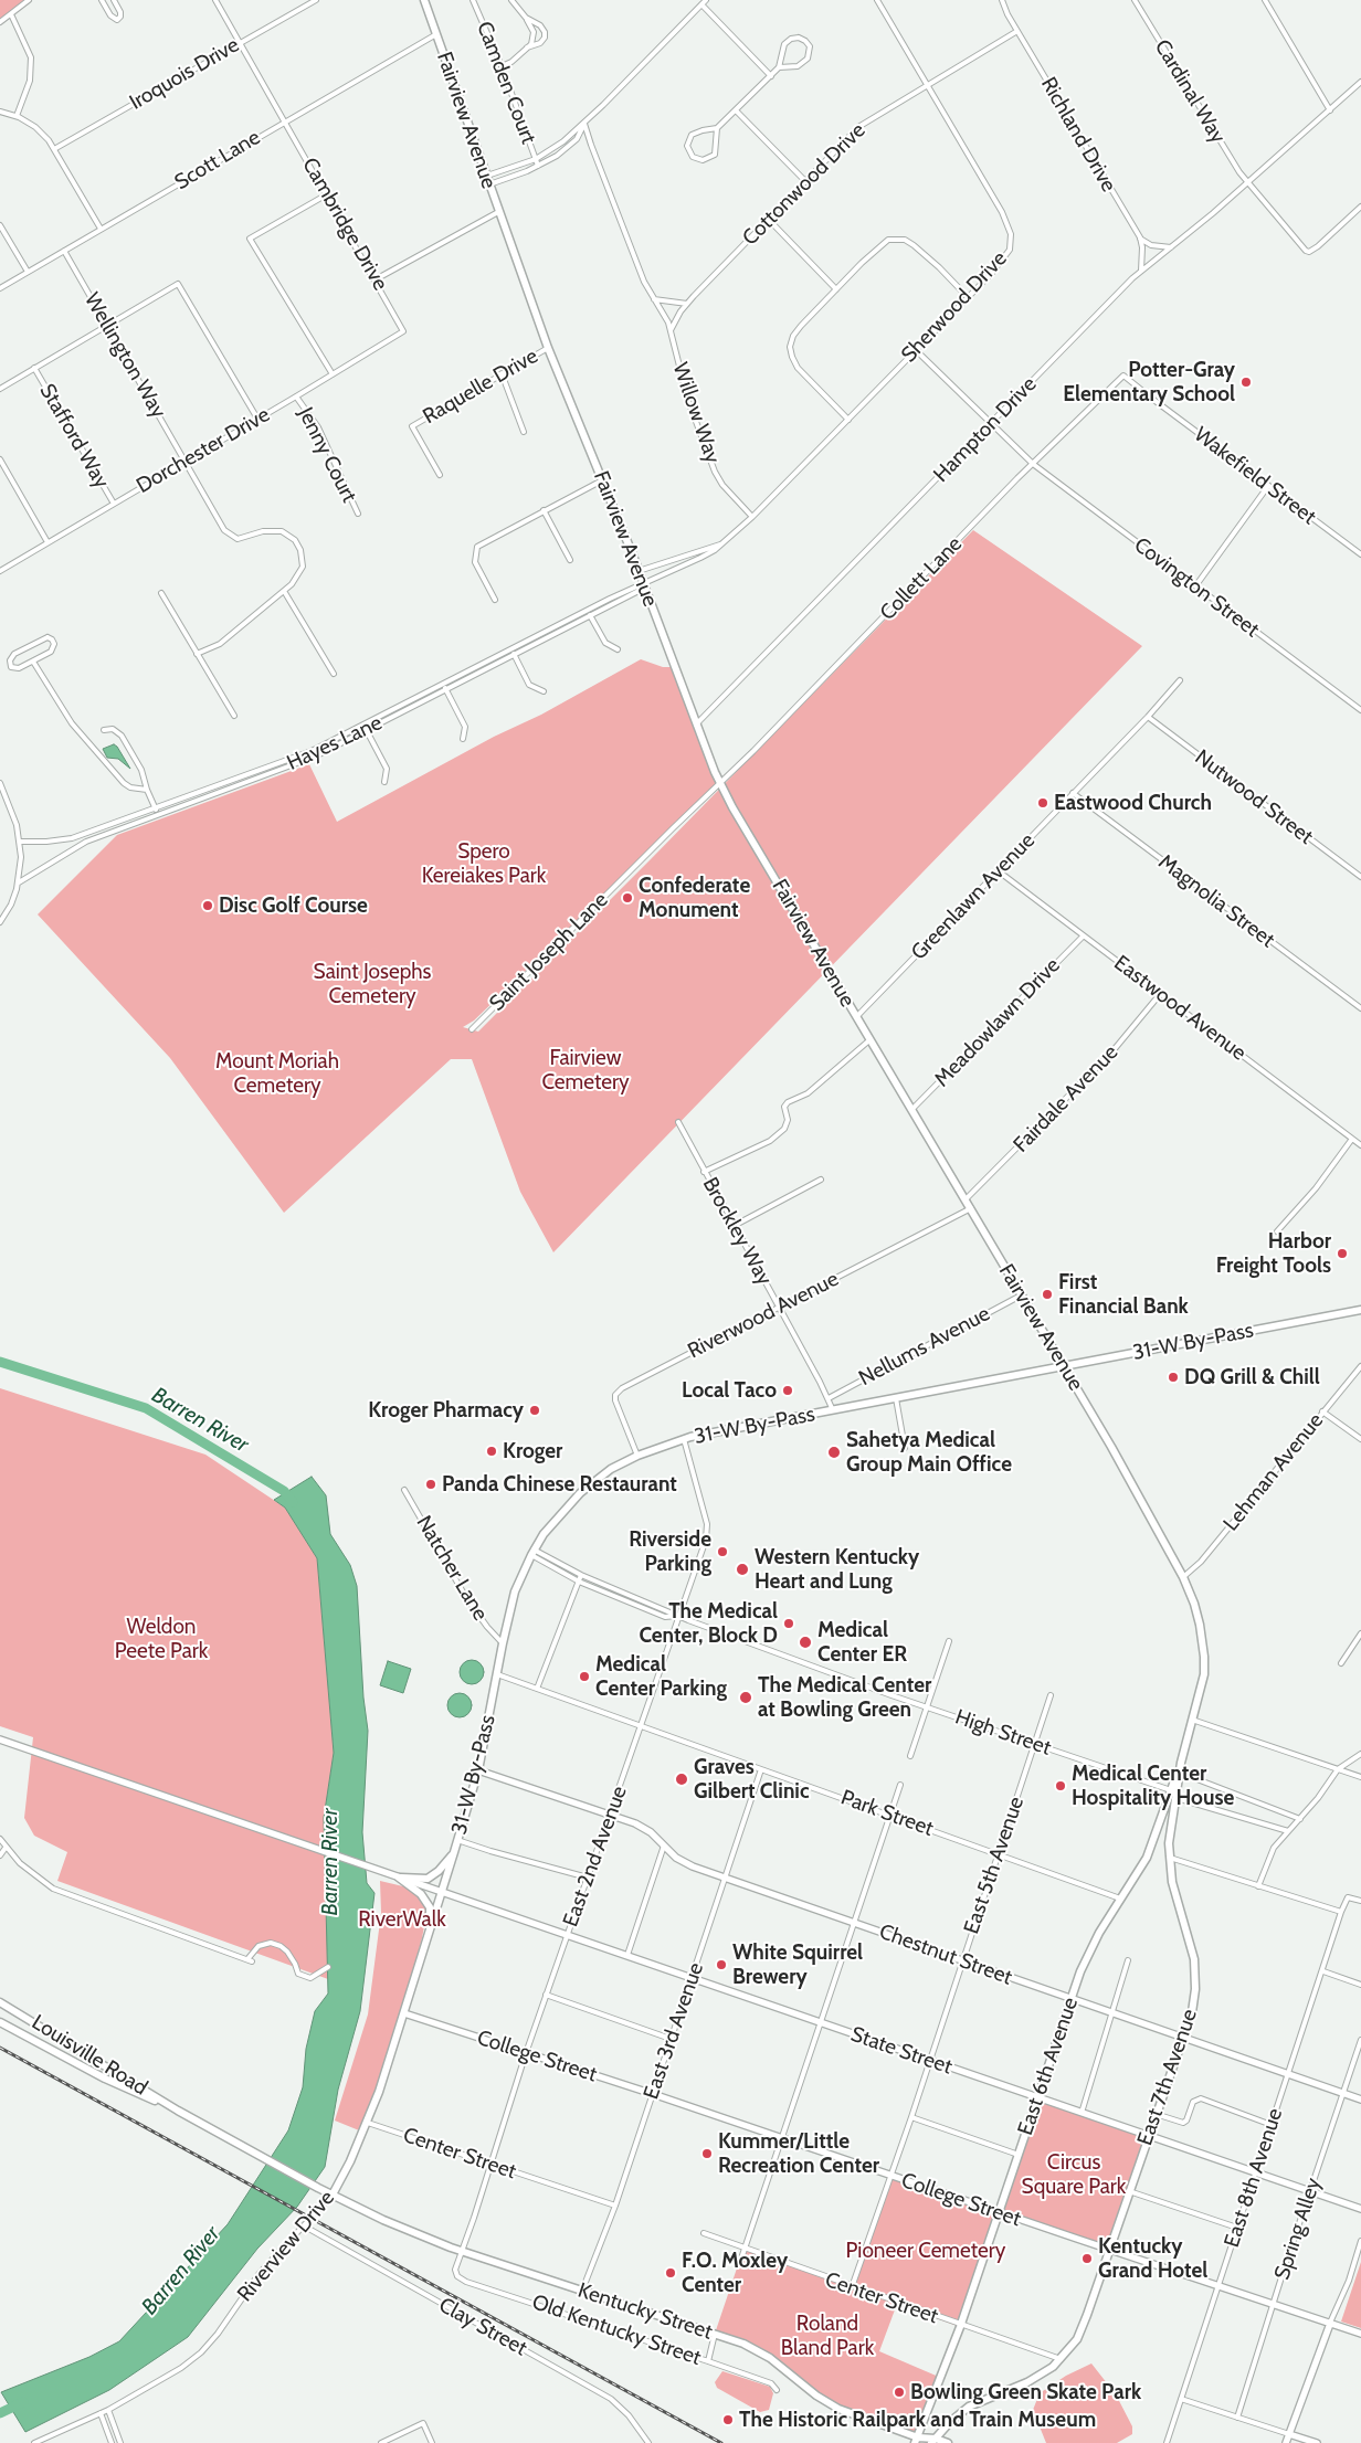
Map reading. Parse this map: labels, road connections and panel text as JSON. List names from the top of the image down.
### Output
{
  "streets": {
    "main road": [
      "Fairview Avenue",
      "31-W By-Pass",
      "Louisville Road",
      "East 6th Avenue",
      "East 7th Avenue",
      "Riverview Drive",
      "Kentucky Street"
    ],
    "street": [
      "Iroquois Drive",
      "Camden Court",
      "Cardinal Way",
      "Richland Drive",
      "Scott Lane",
      "Cottonwood Drive",
      "Cambridge Drive",
      "Sherwood Drive",
      "Wellington Way",
      "Raquelle Drive",
      "Willow Way",
      "Hampton Drive",
      "Stafford Way",
      "Dorchester Drive",
      "Jenny Court",
      "Wakefield Street",
      "Collett Lane",
      "Covington Street",
      "Hayes Lane",
      "Nutwood Street",
      "Greenlawn Avenue",
      "Magnolia Street",
      "Saint Joseph Lane",
      "Eastwood Avenue",
      "Meadowlawn Drive",
      "Fairdale Avenue",
      "Brockley Way",
      "Riverwood Avenue",
      "Nellums Avenue",
      "Lehman Avenue",
      "Natcher Lane",
      "High Street",
      "Park Street",
      "East 2nd Avenue",
      "East 5th Avenue",
      "Chestnut Street",
      "East 3rd Avenue",
      "State Street",
      "College Street",
      "Center Street",
      "East 8th Avenue",
      "Spring Alley",
      "Clay Street",
      "Old Kentucky Street"
    ]
  },
  "crossings": [
    ["Iroquois Drive", "Cambridge Drive"],
    ["Cardinal Way", "Hampton Drive"],
    ["Fairview Avenue", "Scott Lane"],
    ["Fairview Avenue", "Sherwood Drive"],
    ["Fairview Avenue", "Raquelle Drive"],
    ["Fairview Avenue", "Hampton Drive"],
    ["Fairview Avenue", "Collett Lane"],
    ["Fairview Avenue", "Hayes Lane"],
    ["Fairview Avenue", "Greenlawn Avenue"],
    ["Fairview Avenue", "Saint Joseph Lane"],
    ["Fairview Avenue", "Meadowlawn Drive"],
    ["Fairview Avenue", "Fairdale Avenue"],
    ["Fairview Avenue", "Riverwood Avenue"],
    ["Fairview Avenue", "31-W By-Pass"],
    ["Fairview Avenue", "Nellums Avenue"],
    ["Fairview Avenue", "Lehman Avenue"],
    ["Fairview Avenue", "East 6th Avenue"],
    ["Fairview Avenue", "East 7th Avenue"],
    ["Richland Drive", "Cottonwood Drive"],
    ["Richland Drive", "Hampton Drive"],
    ["Scott Lane", "Cambridge Drive"],
    ["Scott Lane", "Wellington Way"],
    ["Cottonwood Drive", "Sherwood Drive"],
    ["Cottonwood Drive", "Willow Way"],
    ["Cambridge Drive", "Dorchester Drive"],
    ["Sherwood Drive", "Willow Way"],
    ["Sherwood Drive", "Covington Street"],
    ["Sherwood Drive", "Hayes Lane"],
    ["Wellington Way", "Dorchester Drive"],
    ["Hampton Drive", "Covington Street"],
    ["Stafford Way", "Dorchester Drive"],
    ["Dorchester Drive", "Jenny Court"],
    ["Wakefield Street", "Collett Lane"],
    ["Collett Lane", "Covington Street"],
    ["Collett Lane", "Saint Joseph Lane"],
    ["Nutwood Street", "Greenlawn Avenue"],
    ["Greenlawn Avenue", "Magnolia Street"],
    ["Greenlawn Avenue", "Eastwood Avenue"],
    ["Eastwood Avenue", "Meadowlawn Drive"],
    ["Eastwood Avenue", "Fairdale Avenue"],
    ["Brockley Way", "Riverwood Avenue"],
    ["Brockley Way", "31-W By-Pass"],
    ["Brockley Way", "Nellums Avenue"],
    ["Riverwood Avenue", "31-W By-Pass"],
    ["31-W By-Pass", "Natcher Lane"],
    ["31-W By-Pass", "Park Street"],
    ["31-W By-Pass", "East 2nd Avenue"],
    ["31-W By-Pass", "Chestnut Street"],
    ["31-W By-Pass", "State Street"],
    ["31-W By-Pass", "Riverview Drive"],
    ["High Street", "East 2nd Avenue"],
    ["High Street", "East 5th Avenue"],
    ["High Street", "East 6th Avenue"],
    ["Park Street", "East 2nd Avenue"],
    ["Park Street", "East 5th Avenue"],
    ["Park Street", "East 3rd Avenue"],
    ["Park Street", "East 6th Avenue"],
    ["East 2nd Avenue", "Chestnut Street"],
    ["East 2nd Avenue", "State Street"],
    ["East 2nd Avenue", "College Street"],
    ["East 2nd Avenue", "Center Street"],
    ["East 2nd Avenue", "Kentucky Street"],
    ["East 2nd Avenue", "Old Kentucky Street"],
    ["East 5th Avenue", "Chestnut Street"],
    ["East 5th Avenue", "State Street"],
    ["East 5th Avenue", "College Street"],
    ["East 5th Avenue", "Center Street"],
    ["Chestnut Street", "East 3rd Avenue"],
    ["Chestnut Street", "East 6th Avenue"],
    ["Chestnut Street", "East 7th Avenue"],
    ["Chestnut Street", "East 8th Avenue"],
    ["Chestnut Street", "Spring Alley"],
    ["East 3rd Avenue", "State Street"],
    ["East 3rd Avenue", "College Street"],
    ["East 3rd Avenue", "Center Street"],
    ["East 3rd Avenue", "Kentucky Street"],
    ["State Street", "East 6th Avenue"],
    ["State Street", "East 7th Avenue"],
    ["State Street", "East 8th Avenue"],
    ["State Street", "Spring Alley"],
    ["State Street", "Riverview Drive"],
    ["Louisville Road", "Riverview Drive"],
    ["Louisville Road", "Kentucky Street"],
    ["College Street", "East 6th Avenue"],
    ["College Street", "East 7th Avenue"],
    ["College Street", "East 8th Avenue"],
    ["College Street", "Spring Alley"],
    ["College Street", "Riverview Drive"],
    ["East 6th Avenue", "Center Street"],
    ["East 6th Avenue", "Kentucky Street"],
    ["East 7th Avenue", "Center Street"],
    ["East 7th Avenue", "Kentucky Street"],
    ["Center Street", "Riverview Drive"],
    ["Riverview Drive", "Kentucky Street"],
    ["Riverview Drive", "Clay Street"]
  ],
  "water": ["Barren River"],
  "parks": [
    "Spero Kereiakes Park",
    "Saint Josephs Cemetery",
    "Fairview Cemetery",
    "Mount Moriah Cemetery",
    "Weldon Peete Park",
    "RiverWalk",
    "Circus Square Park",
    "Pioneer Cemetery",
    "Roland Bland Park"
  ],
  "places": [
    "Potter-Gray Elementary School",
    "Eastwood Church",
    "Confederate Monument",
    "Disc Golf Course",
    "Harbor Freight Tools",
    "First Financial Bank",
    "DQ Grill & Chill",
    "Local Taco",
    "Kroger Pharmacy",
    "Kroger",
    "Sahetya Medical Group Main Office",
    "Panda Chinese Restaurant",
    "Riverside Parking",
    "Western Kentucky Heart and Lung",
    "The Medical Center, Block D",
    "Medical Center ER",
    "Medical Center Parking",
    "The Medical Center at Bowling Green",
    "Graves Gilbert Clinic",
    "Medical Center Hospitality House",
    "White Squirrel Brewery",
    "Kummer/Little Recreation Center",
    "Kentucky Grand Hotel",
    "F.O. Moxley Center",
    "Bowling Green Skate Park",
    "The Historic Railpark and Train Museum"
  ]
}
